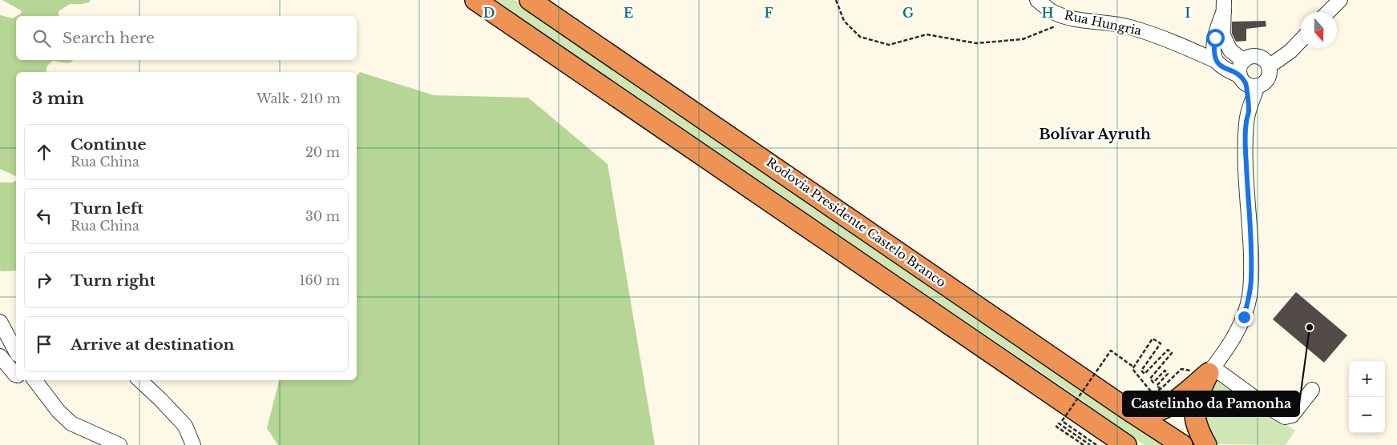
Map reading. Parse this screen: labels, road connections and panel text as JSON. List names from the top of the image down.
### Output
{
  "streets": {
    "highway": ["Rodovia Presidente Castelo Branco"],
    "street": ["Rua Hungria"]
  },
  "districts": ["Bolívar Ayruth"],
  "places": ["Castelinho da Pamonha"],
  "north": "bottom",
  "page": {
    "search": "Search here",
    "heading": ["3 min", "Walk · 210 m"],
    "list": [
      ["Continue", "Rua China", "20 m"],
      ["Turn left", "Rua China", "30 m"],
      ["Turn right", "160 m"],
      "Arrive at destination"
    ],
    "map_buttons": ["+", "−"]
  },
  "grid": {
    "columns": [
      "D",
      "E",
      "F",
      "G",
      "H",
      "I"
    ]
  }
}
